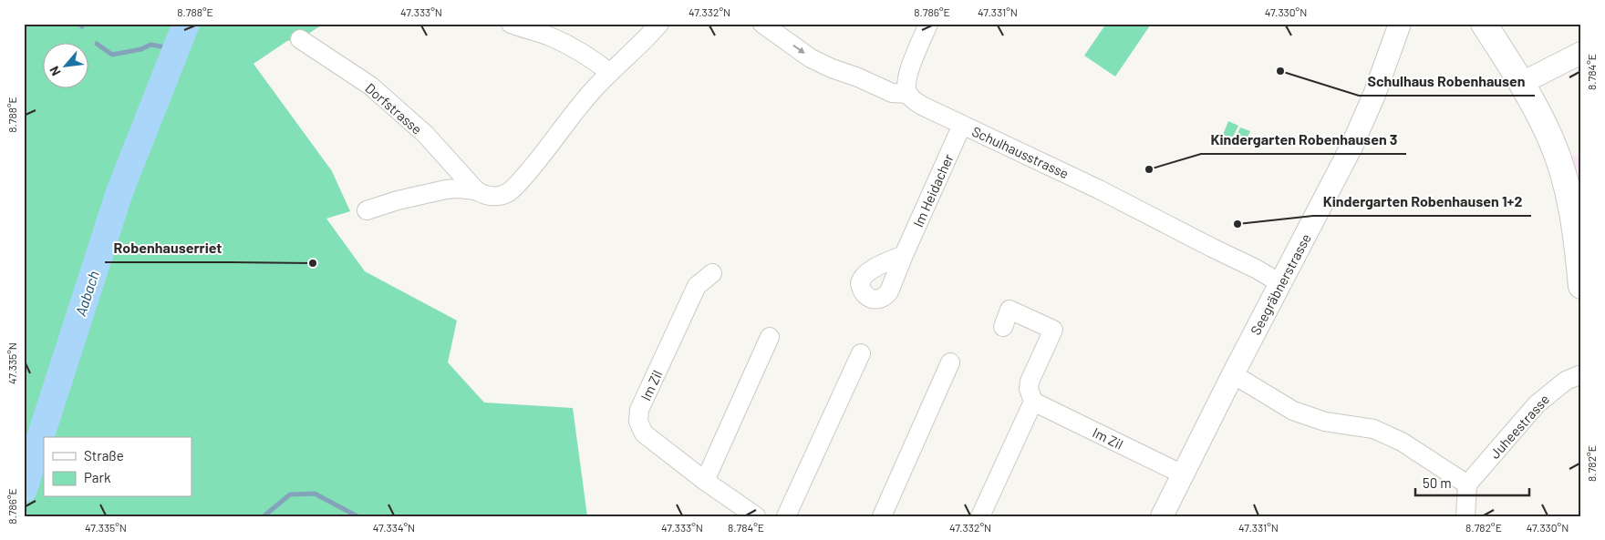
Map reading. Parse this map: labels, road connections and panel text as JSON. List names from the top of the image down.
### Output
{
  "streets": {
    "street": [
      "Dorfstrasse",
      "Schulhausstrasse",
      "Im Heidacher",
      "Seegräbnerstrasse",
      "Im Zil",
      "Juheestrasse"
    ]
  },
  "crossings": [
    ["Schulhausstrasse", "Im Heidacher"],
    ["Schulhausstrasse", "Seegräbnerstrasse"],
    ["Seegräbnerstrasse", "Im Zil"]
  ],
  "water": ["Aabach"],
  "places": [
    "Schulhaus Robenhausen",
    "Kindergarten Robenhausen 3",
    "Kindergarten Robenhausen 1+2",
    "Robenhauserriet"
  ],
  "legend": ["Straße", "Park"],
  "scale_bar": "50 m",
  "north": "bottom left",
  "coordinates": [
    "8.788°E",
    "47.333°N",
    "47.332°N",
    "8.786°E",
    "47.331°N",
    "47.330°N",
    "8.784°E",
    "47.335°N",
    "8.782°E",
    "47.334°N"
  ]
}
